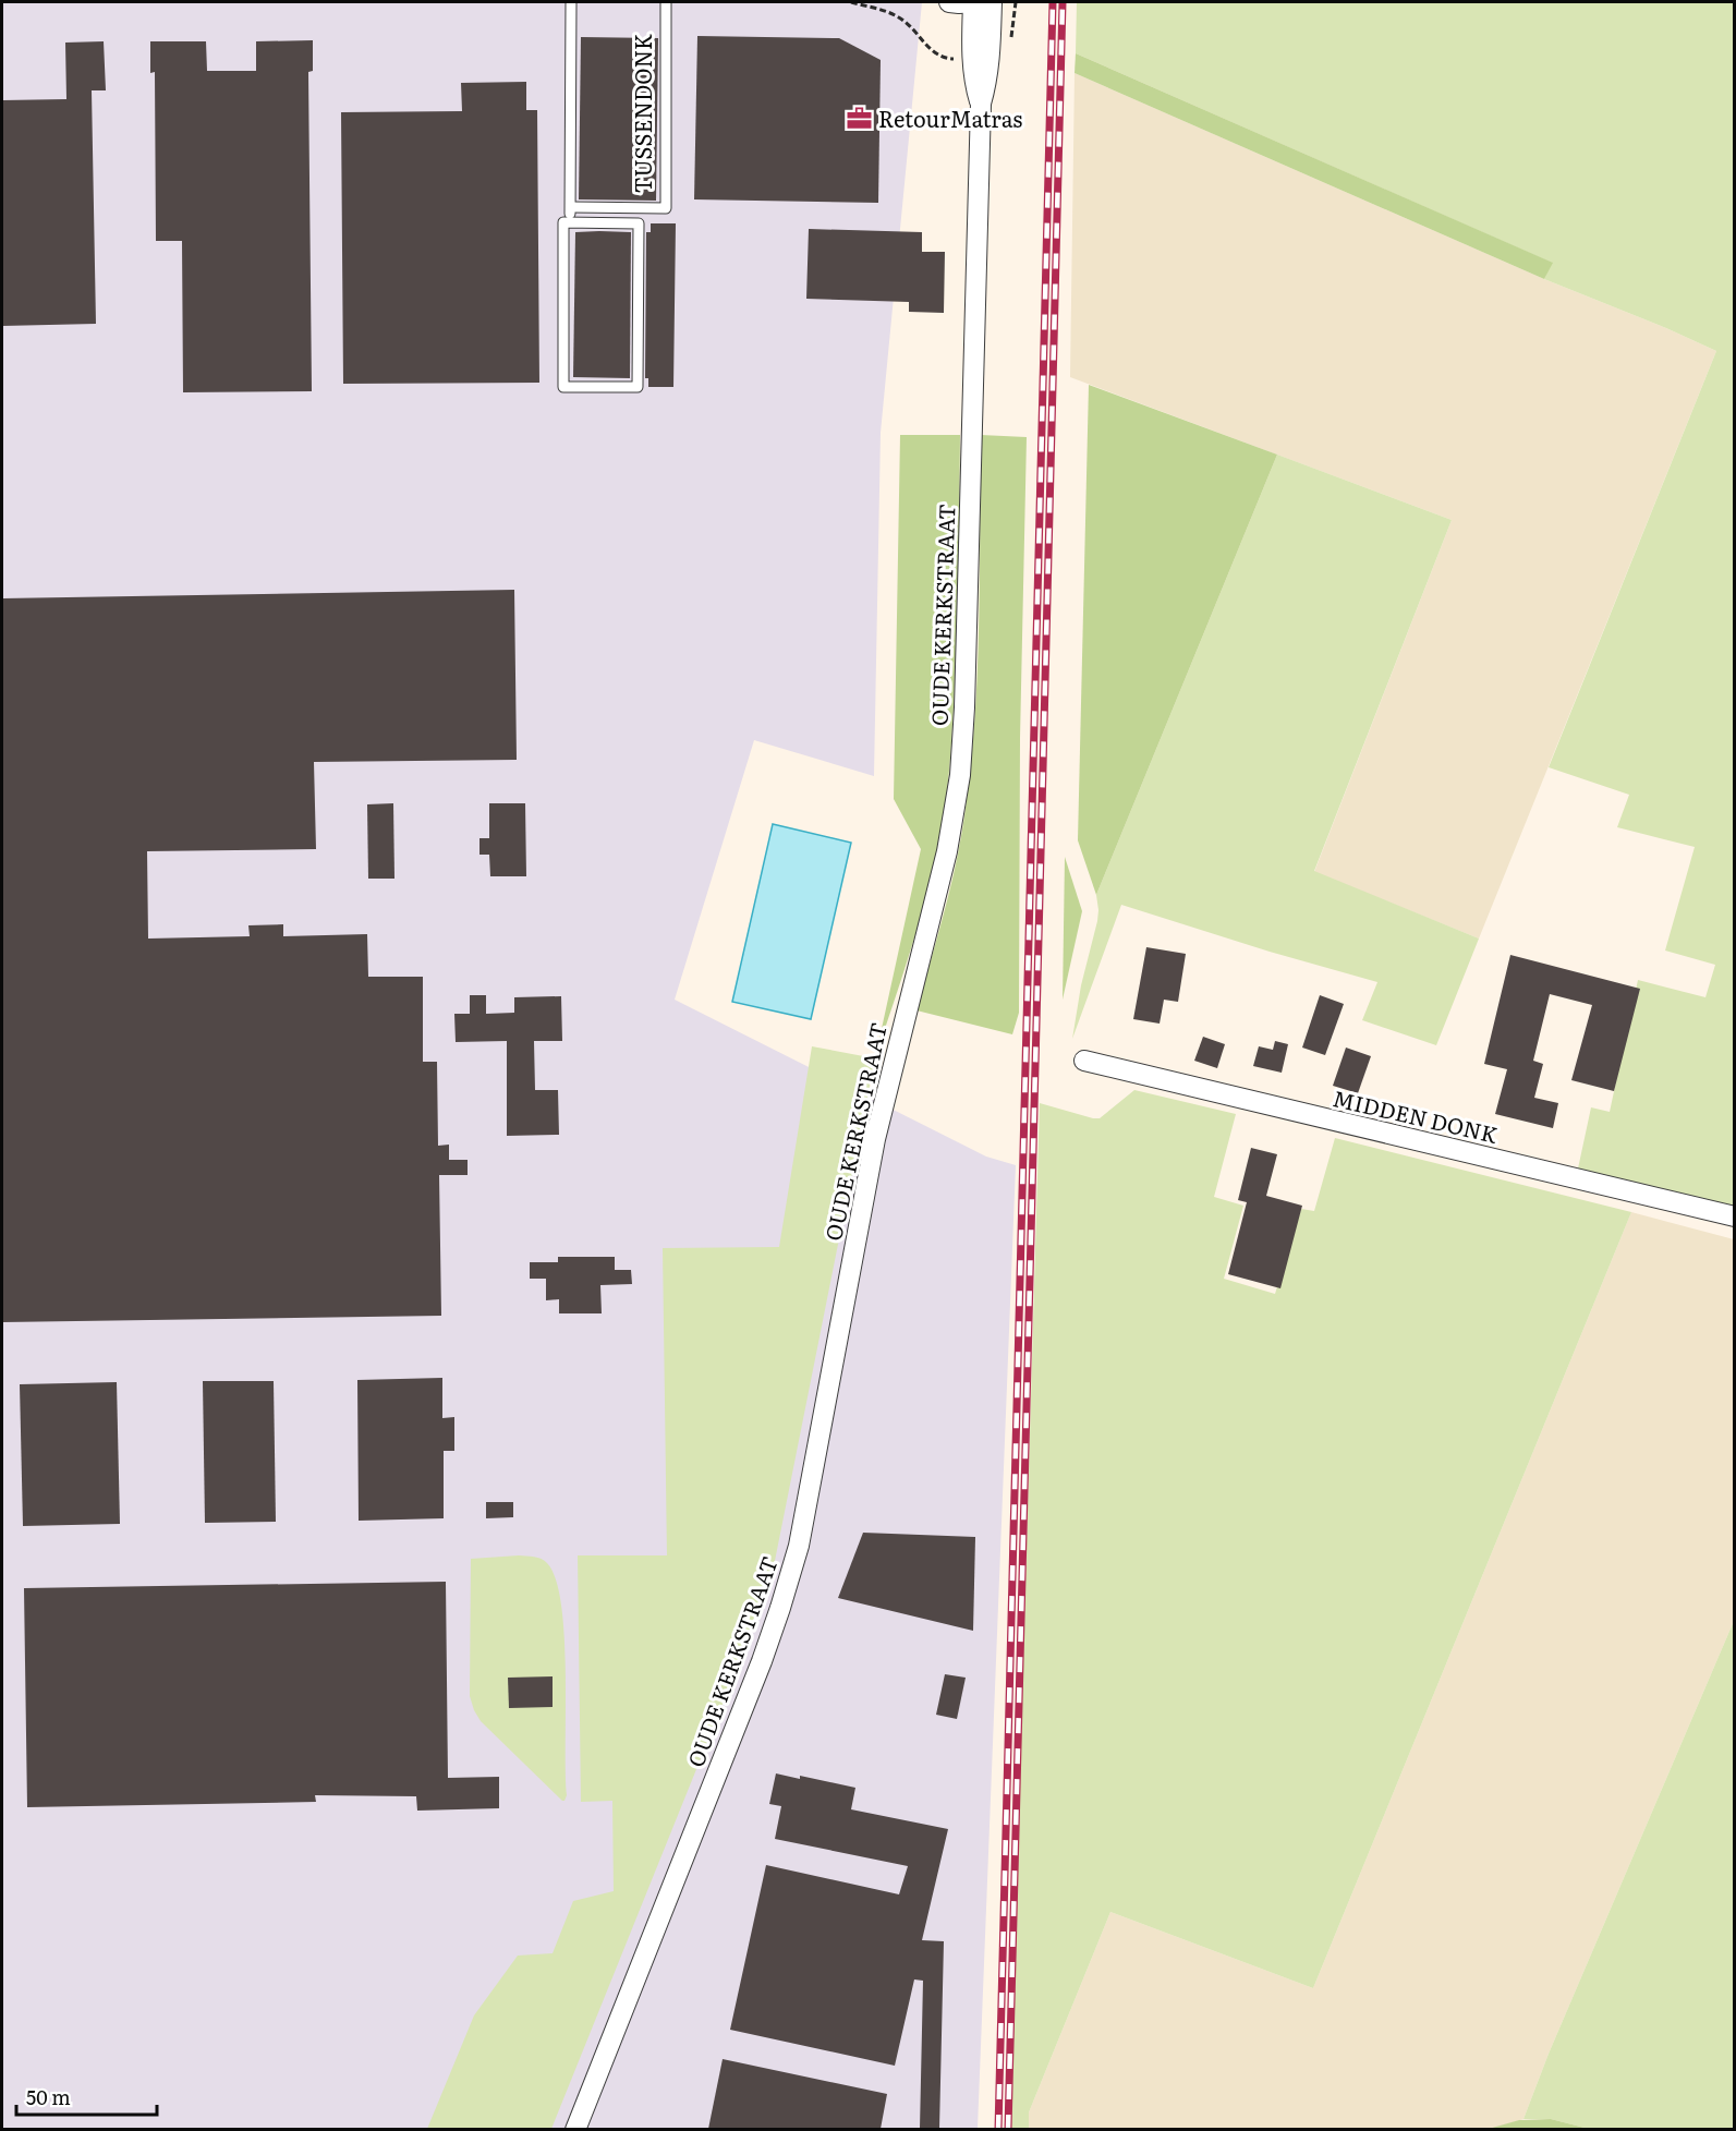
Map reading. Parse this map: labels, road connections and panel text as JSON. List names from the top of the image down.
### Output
{
  "streets": {
    "street": ["OUDE KERKSTRAAT", "MIDDEN DONK"],
    "lane": ["TUSSENDONK"]
  },
  "places": {
    "office": ["RetourMatras"]
  },
  "scale_bar": "50 m"
}
